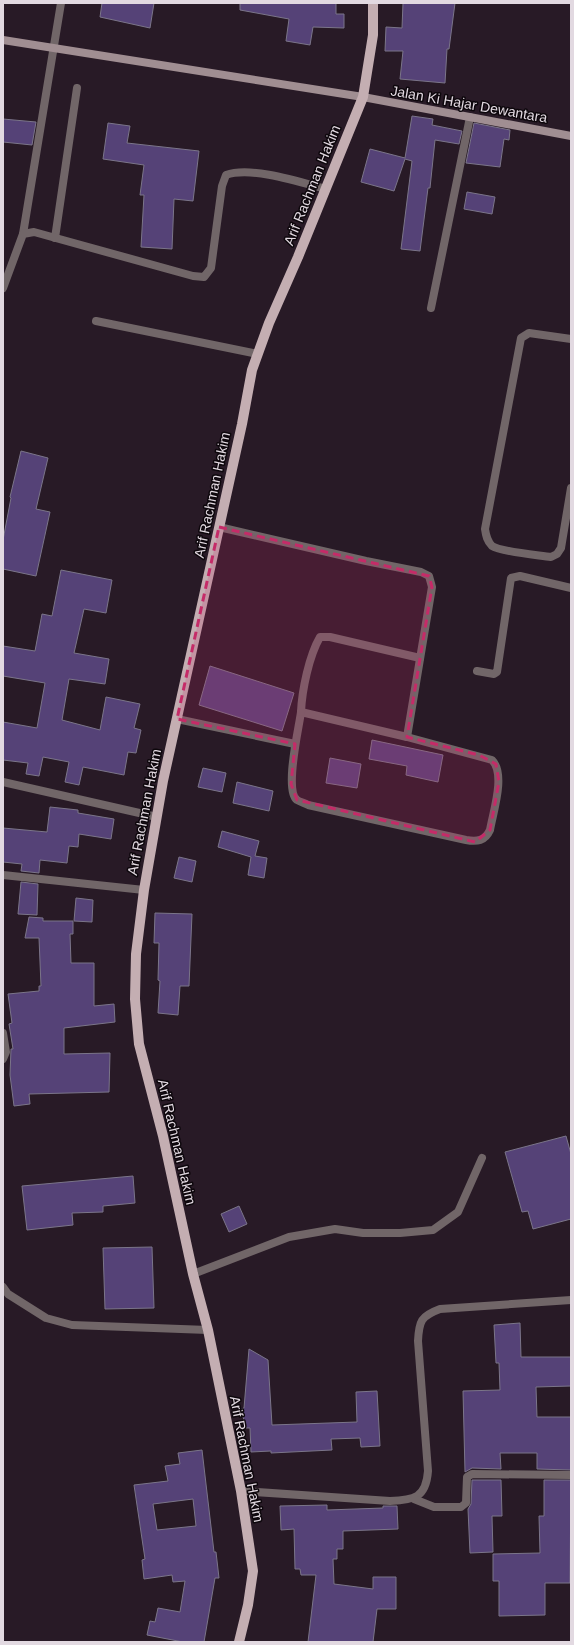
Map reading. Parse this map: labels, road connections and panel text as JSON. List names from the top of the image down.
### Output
{
  "streets": {
    "main road": ["Arif Rachman Hakim"],
    "street": ["Jalan Ki Hajar Dewantara"]
  },
  "crossings": [
    ["Jalan Ki Hajar Dewantara", "Arif Rachman Hakim"]
  ]
}
